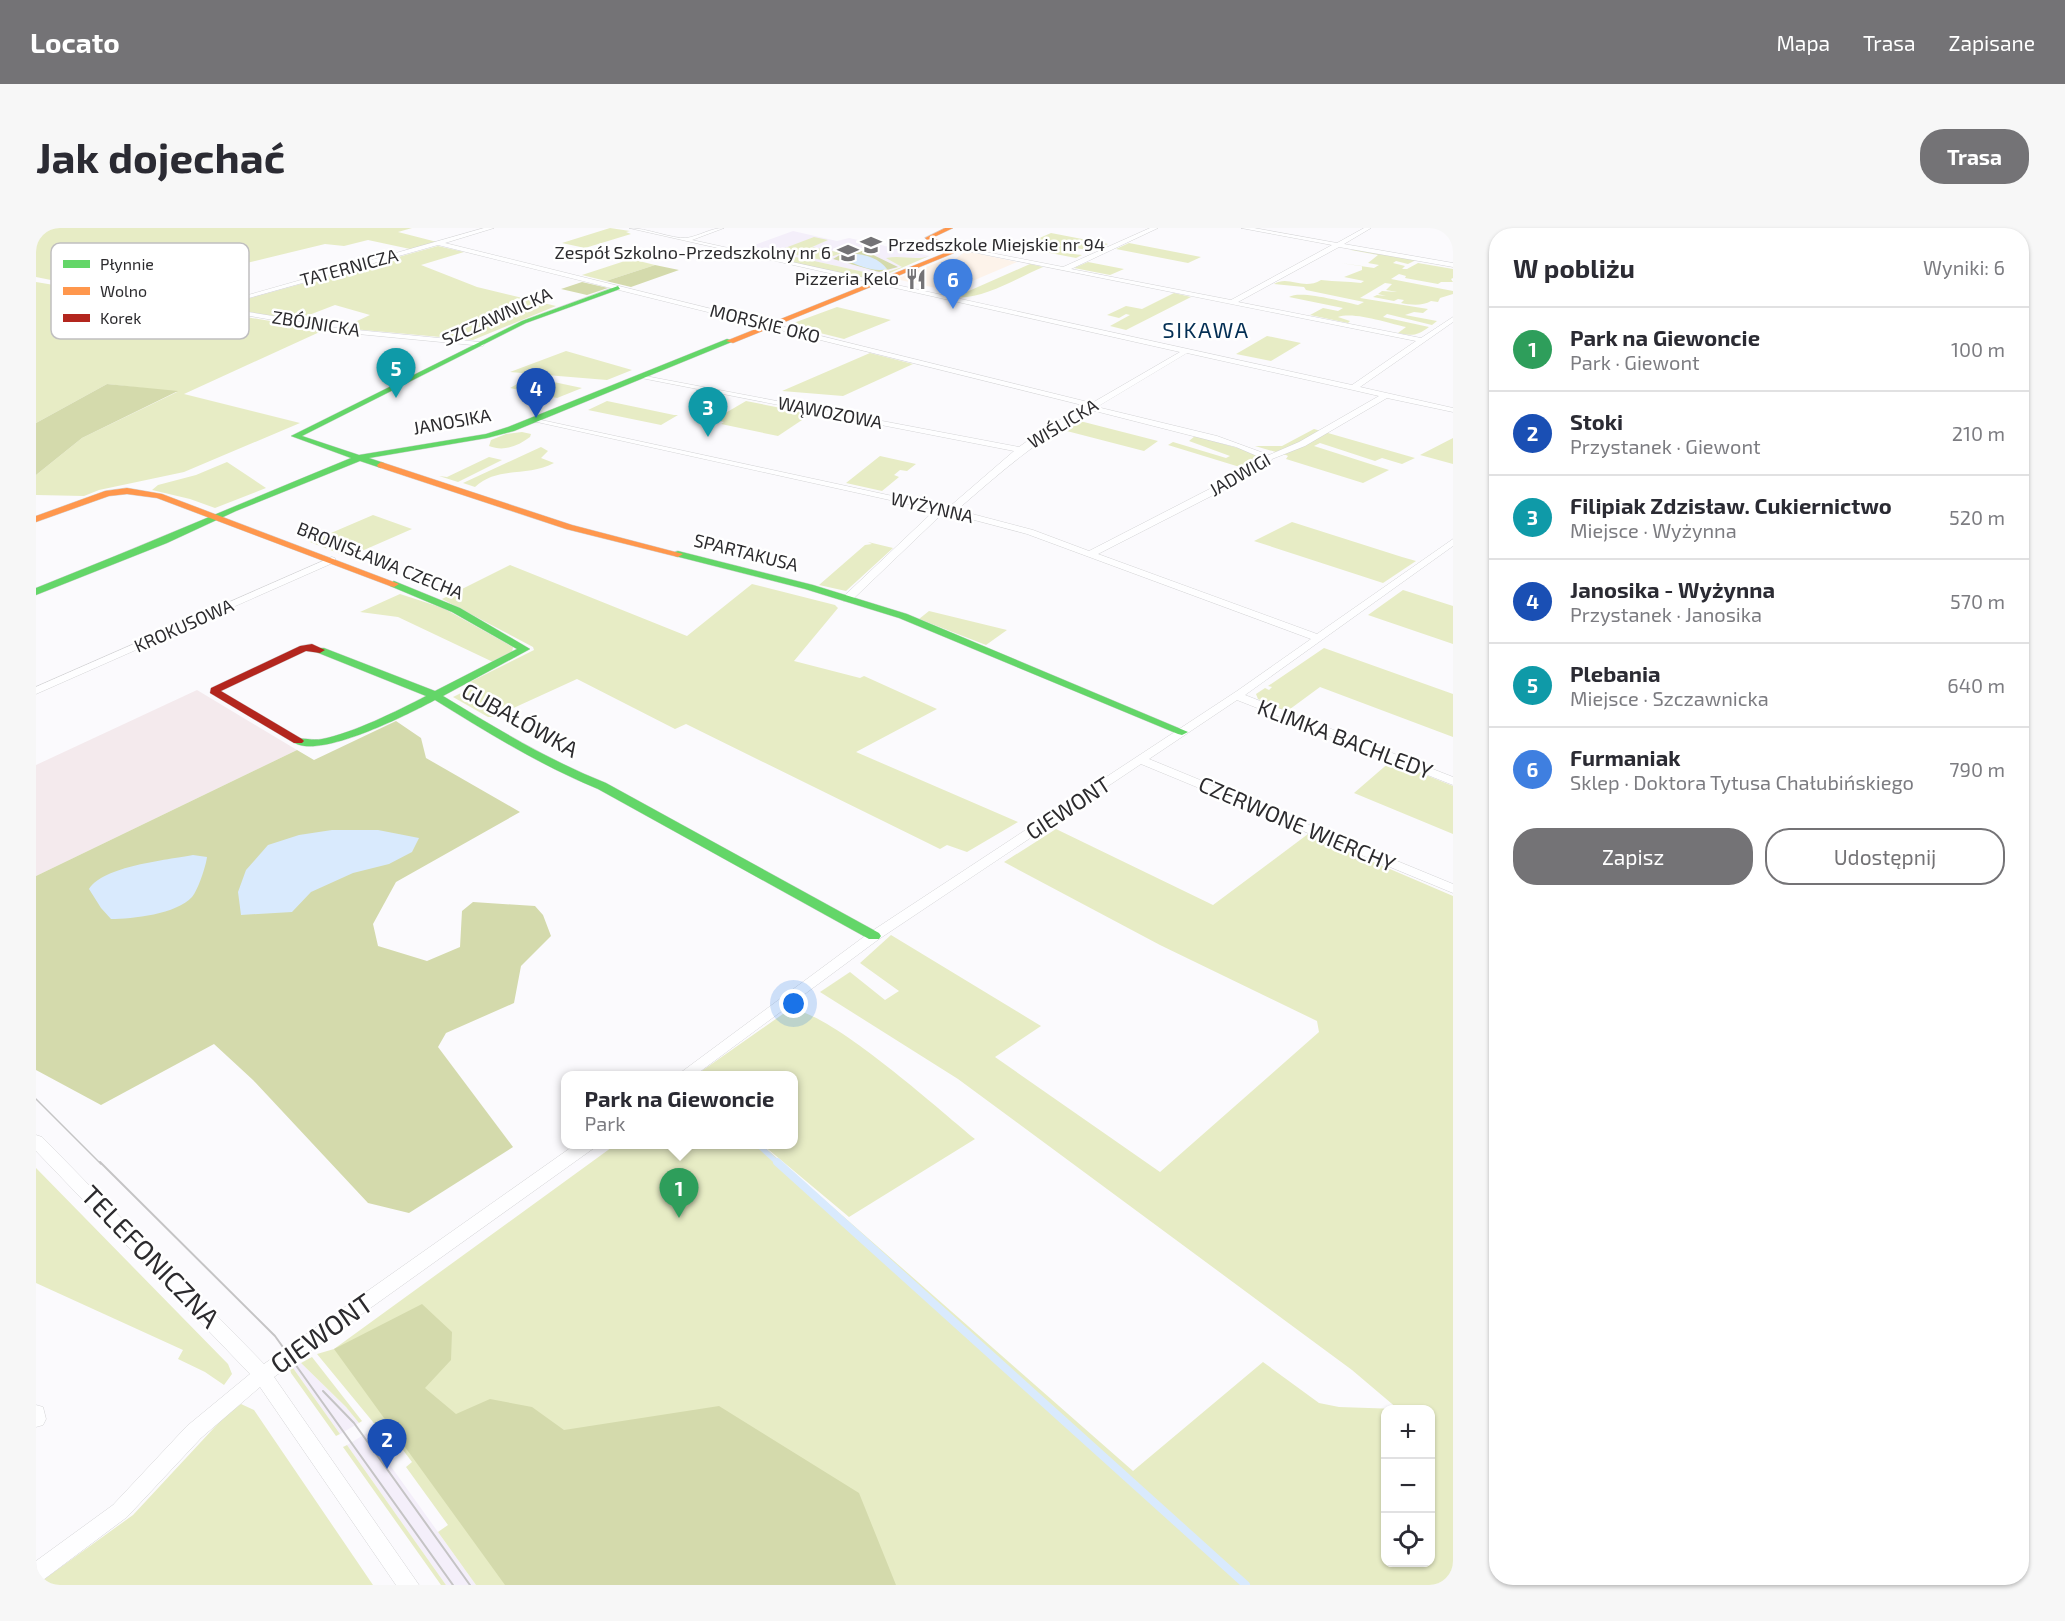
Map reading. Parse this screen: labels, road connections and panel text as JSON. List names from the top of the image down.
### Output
{
  "streets": {
    "street": [
      "TATERNICZA",
      "SZCZAWNICKA",
      "ZBÓJNICKA",
      "MORSKIE OKO",
      "WĄWOZOWA",
      "JANOSIKA",
      "WIŚLICKA",
      "JADWIGI",
      "WYŻYNNA",
      "SPARTAKUSA",
      "BRONISŁAWA CZECHA",
      "KROKUSOWA",
      "GUBAŁÓWKA",
      "KLIMKA BACHLEDY",
      "GIEWONT",
      "CZERWONE WIERCHY",
      "TELEFONICZNA"
    ]
  },
  "crossings": [
    ["TATERNICZA", "MORSKIE OKO"],
    ["SZCZAWNICKA", "ZBÓJNICKA"],
    ["SZCZAWNICKA", "MORSKIE OKO"],
    ["SZCZAWNICKA", "SPARTAKUSA"],
    ["MORSKIE OKO", "JANOSIKA"],
    ["MORSKIE OKO", "WIŚLICKA"],
    ["MORSKIE OKO", "JADWIGI"],
    ["WĄWOZOWA", "JANOSIKA"],
    ["WĄWOZOWA", "WIŚLICKA"],
    ["JANOSIKA", "WYŻYNNA"],
    ["JANOSIKA", "SPARTAKUSA"],
    ["JANOSIKA", "BRONISŁAWA CZECHA"],
    ["WIŚLICKA", "WYŻYNNA"],
    ["WIŚLICKA", "SPARTAKUSA"],
    ["JADWIGI", "WYŻYNNA"],
    ["WYŻYNNA", "GIEWONT"],
    ["SPARTAKUSA", "GIEWONT"],
    ["BRONISŁAWA CZECHA", "KROKUSOWA"],
    ["BRONISŁAWA CZECHA", "GUBAŁÓWKA"],
    ["GUBAŁÓWKA", "GIEWONT"],
    ["KLIMKA BACHLEDY", "GIEWONT"],
    ["GIEWONT", "CZERWONE WIERCHY"],
    ["GIEWONT", "TELEFONICZNA"]
  ],
  "districts": ["SIKAWA"],
  "places": {
    "school or university": ["Przedszkole Miejskie nr 94", "Zespół Szkolno-Przedszkolny nr 6"],
    "restaurant": ["Pizzeria Kelo"]
  },
  "legend": ["Płynnie", "Wolno", "Korek"],
  "page": {
    "header": "Locato",
    "nav": ["Mapa", "Trasa", "Zapisane"],
    "buttons": [
      "Trasa",
      ["Zapisz", "Udostępnij"]
    ],
    "title": "Jak dojechać",
    "heading": ["W pobliżu", "Wyniki: 6"],
    "pins": [
      "6",
      "5",
      "4",
      "3",
      "1",
      "2"
    ],
    "list": [
      {
        "mark": "1",
        "name": "Park na Giewoncie",
        "note": "Park · Giewont",
        "value": "100 m"
      },
      {
        "mark": "2",
        "name": "Stoki",
        "note": "Przystanek · Giewont",
        "value": "210 m"
      },
      {
        "mark": "3",
        "name": "Filipiak Zdzisław. Cukiernictwo",
        "note": "Miejsce · Wyżynna",
        "value": "520 m"
      },
      {
        "mark": "4",
        "name": "Janosika - Wyżynna",
        "note": "Przystanek · Janosika",
        "value": "570 m"
      },
      {
        "mark": "5",
        "name": "Plebania",
        "note": "Miejsce · Szczawnicka",
        "value": "640 m"
      },
      {
        "mark": "6",
        "name": "Furmaniak",
        "note": "Sklep · Doktora Tytusa Chałubińskiego",
        "value": "790 m"
      }
    ],
    "popup": ["Park na Giewoncie", "Park"],
    "map_buttons": ["+", "−"]
  }
}
